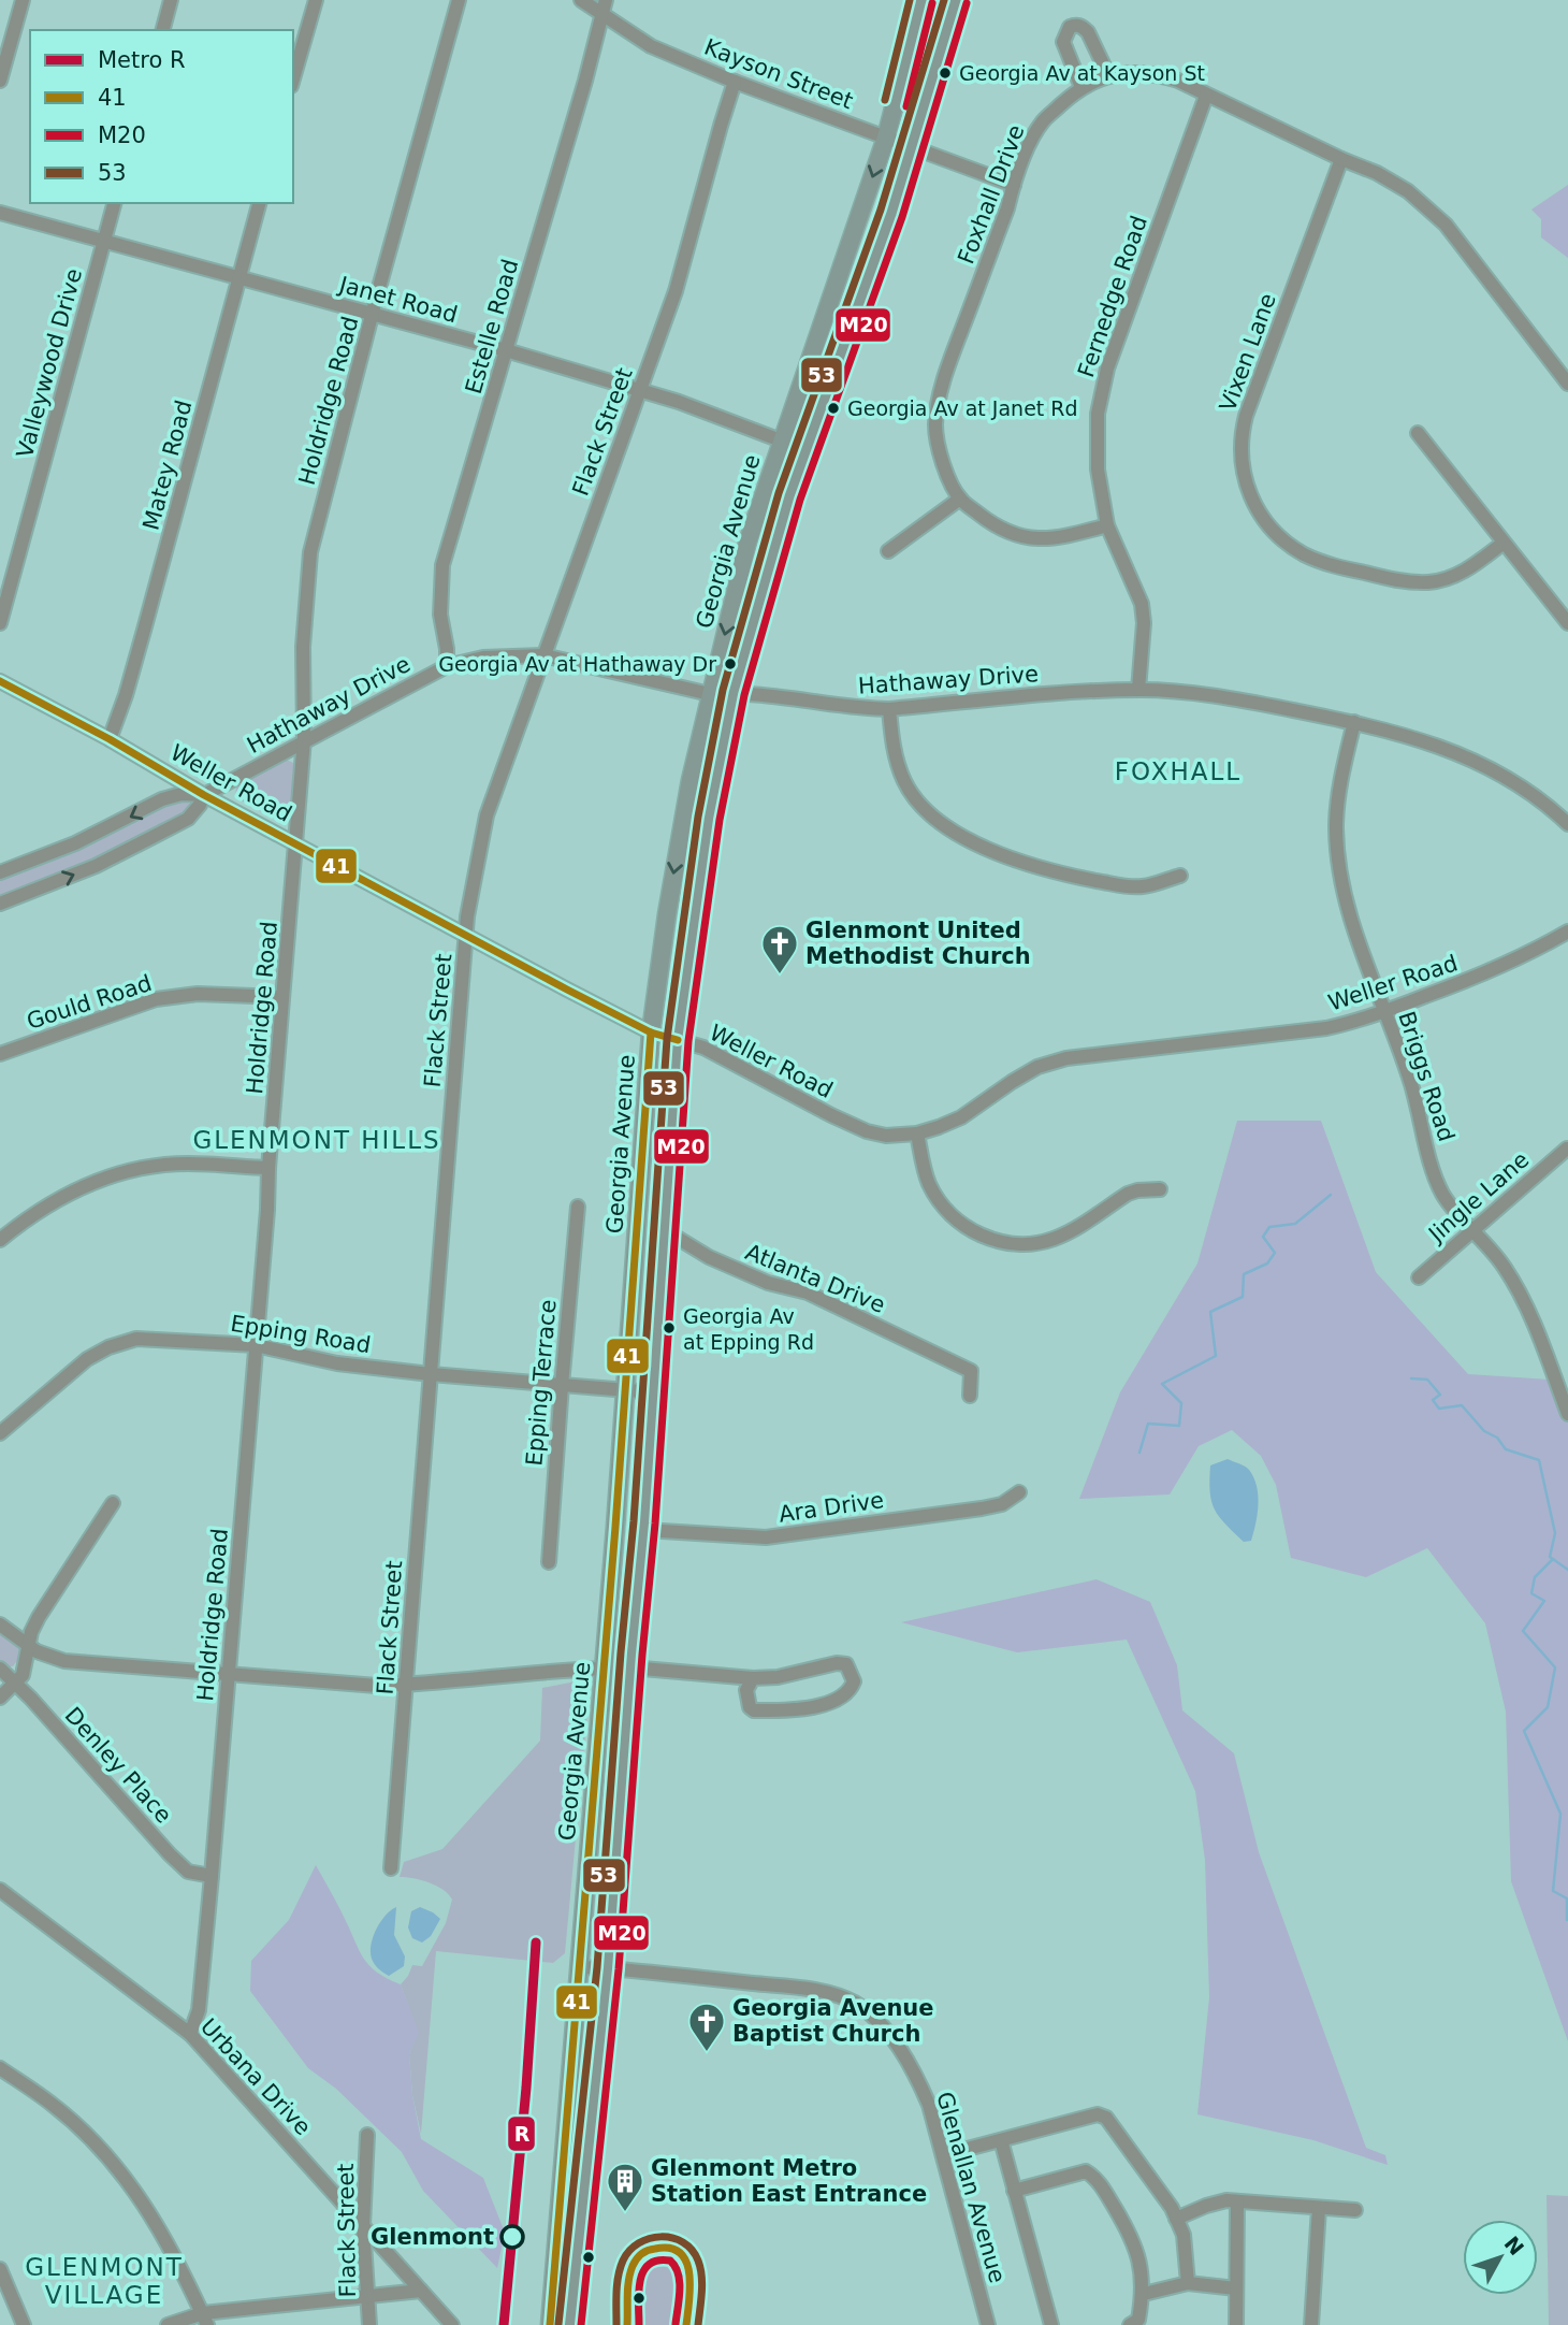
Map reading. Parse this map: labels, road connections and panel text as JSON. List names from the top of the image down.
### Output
{
  "streets": {
    "main road": ["Georgia Avenue"],
    "street": [
      "Kayson Street",
      "Foxhall Drive",
      "Fernedge Road",
      "Janet Road",
      "Estelle Road",
      "Vixen Lane",
      "Valleywood Drive",
      "Holdridge Road",
      "Flack Street",
      "Matey Road",
      "Hathaway Drive",
      "Weller Road",
      "Gould Road",
      "Briggs Road",
      "Jingle Lane",
      "Atlanta Drive",
      "Epping Road",
      "Epping Terrace",
      "Ara Drive",
      "Denley Place",
      "Urbana Drive",
      "Glenallan Avenue"
    ]
  },
  "crossings": [
    ["Kayson Street", "Foxhall Drive"],
    ["Kayson Street", "Estelle Road"],
    ["Kayson Street", "Flack Street"],
    ["Kayson Street", "Georgia Avenue"],
    ["Foxhall Drive", "Fernedge Road"],
    ["Foxhall Drive", "Vixen Lane"],
    ["Fernedge Road", "Hathaway Drive"],
    ["Janet Road", "Estelle Road"],
    ["Janet Road", "Valleywood Drive"],
    ["Janet Road", "Holdridge Road"],
    ["Janet Road", "Flack Street"],
    ["Janet Road", "Matey Road"],
    ["Janet Road", "Georgia Avenue"],
    ["Estelle Road", "Hathaway Drive"],
    ["Holdridge Road", "Hathaway Drive"],
    ["Holdridge Road", "Weller Road"],
    ["Holdridge Road", "Gould Road"],
    ["Holdridge Road", "Epping Road"],
    ["Holdridge Road", "Denley Place"],
    ["Holdridge Road", "Urbana Drive"],
    ["Flack Street", "Hathaway Drive"],
    ["Flack Street", "Weller Road"],
    ["Flack Street", "Epping Road"],
    ["Flack Street", "Urbana Drive"],
    ["Matey Road", "Weller Road"],
    ["Georgia Avenue", "Hathaway Drive"],
    ["Georgia Avenue", "Weller Road"],
    ["Georgia Avenue", "Atlanta Drive"],
    ["Georgia Avenue", "Epping Road"],
    ["Georgia Avenue", "Ara Drive"],
    ["Georgia Avenue", "Glenallan Avenue"],
    ["Hathaway Drive", "Weller Road"],
    ["Hathaway Drive", "Briggs Road"],
    ["Weller Road", "Briggs Road"],
    ["Briggs Road", "Jingle Lane"],
    ["Epping Road", "Epping Terrace"]
  ],
  "districts": ["FOXHALL", "GLENMONT HILLS", "GLENMONT VILLAGE"],
  "places": {
    "other": [
      "Georgia Av at Kayson St",
      "Georgia Av at Janet Rd",
      "Georgia Av at Hathaway Dr",
      "Georgia Av at Epping Rd",
      "Glenmont"
    ],
    "church": ["Glenmont United Methodist Church", "Georgia Avenue Baptist Church"],
    "building": ["Glenmont Metro Station East Entrance"]
  },
  "lines": [
    "transit line 53",
    "transit line M20",
    "transit line 41",
    "metro line R"
  ],
  "legend": [
    "Metro R",
    "41",
    "M20",
    "53"
  ],
  "north": "top right"
}
